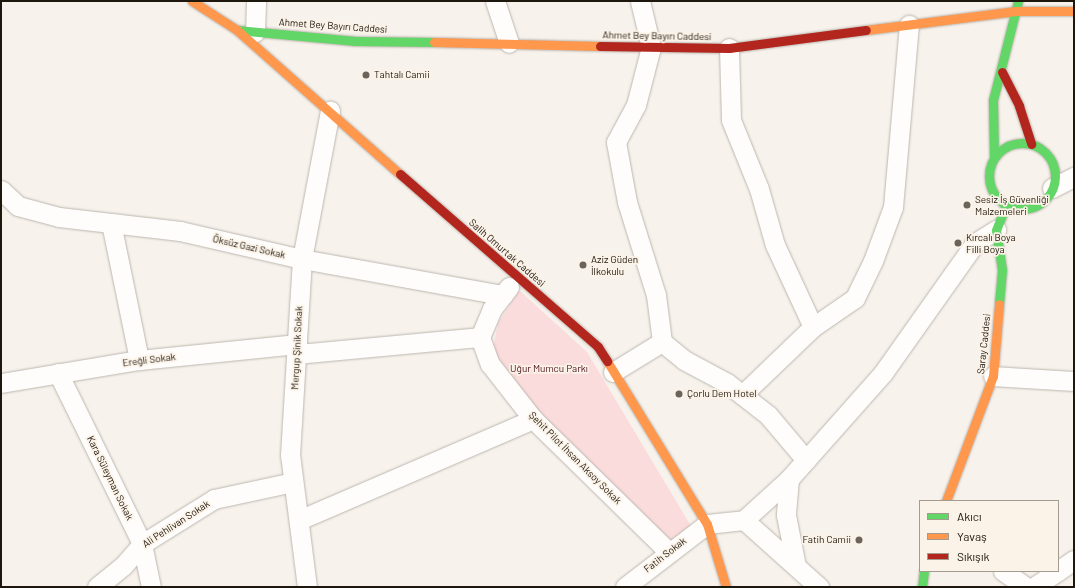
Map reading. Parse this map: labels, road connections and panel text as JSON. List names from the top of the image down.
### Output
{
  "streets": {
    "main road": ["Ahmet Bey Bayırı Caddesi", "Salih Omurtak Caddesi", "Saray Caddesi"],
    "street": [
      "Öksüz Gazi Sokak",
      "Mergup Şinik Sokak",
      "Ereğli Sokak",
      "Şehit Pilot İhsan Aksoy Sokak",
      "Kara Süleyman Sokak",
      "Ali Pehlivan Sokak",
      "Fatih Sokak"
    ]
  },
  "crossings": [
    ["Ahmet Bey Bayırı Caddesi", "Salih Omurtak Caddesi"],
    ["Öksüz Gazi Sokak", "Mergup Şinik Sokak"],
    ["Salih Omurtak Caddesi", "Mergup Şinik Sokak"],
    ["Salih Omurtak Caddesi", "Fatih Sokak"],
    ["Mergup Şinik Sokak", "Ereğli Sokak"],
    ["Mergup Şinik Sokak", "Ali Pehlivan Sokak"],
    ["Ereğli Sokak", "Şehit Pilot İhsan Aksoy Sokak"],
    ["Ereğli Sokak", "Kara Süleyman Sokak"],
    ["Şehit Pilot İhsan Aksoy Sokak", "Fatih Sokak"],
    ["Kara Süleyman Sokak", "Ali Pehlivan Sokak"]
  ],
  "parks": ["Uğur Mumcu Parkı"],
  "places": [
    "Tahtalı Camii",
    "Sesiz İş Güvenliği Malzemeleri",
    "Kırcalı Boya Filli Boya",
    "Aziz Güden İlkokulu",
    "Çorlu Dem Hotel",
    "Fatih Camii"
  ],
  "legend": ["Akıcı", "Yavaş", "Sıkışık"]
}
